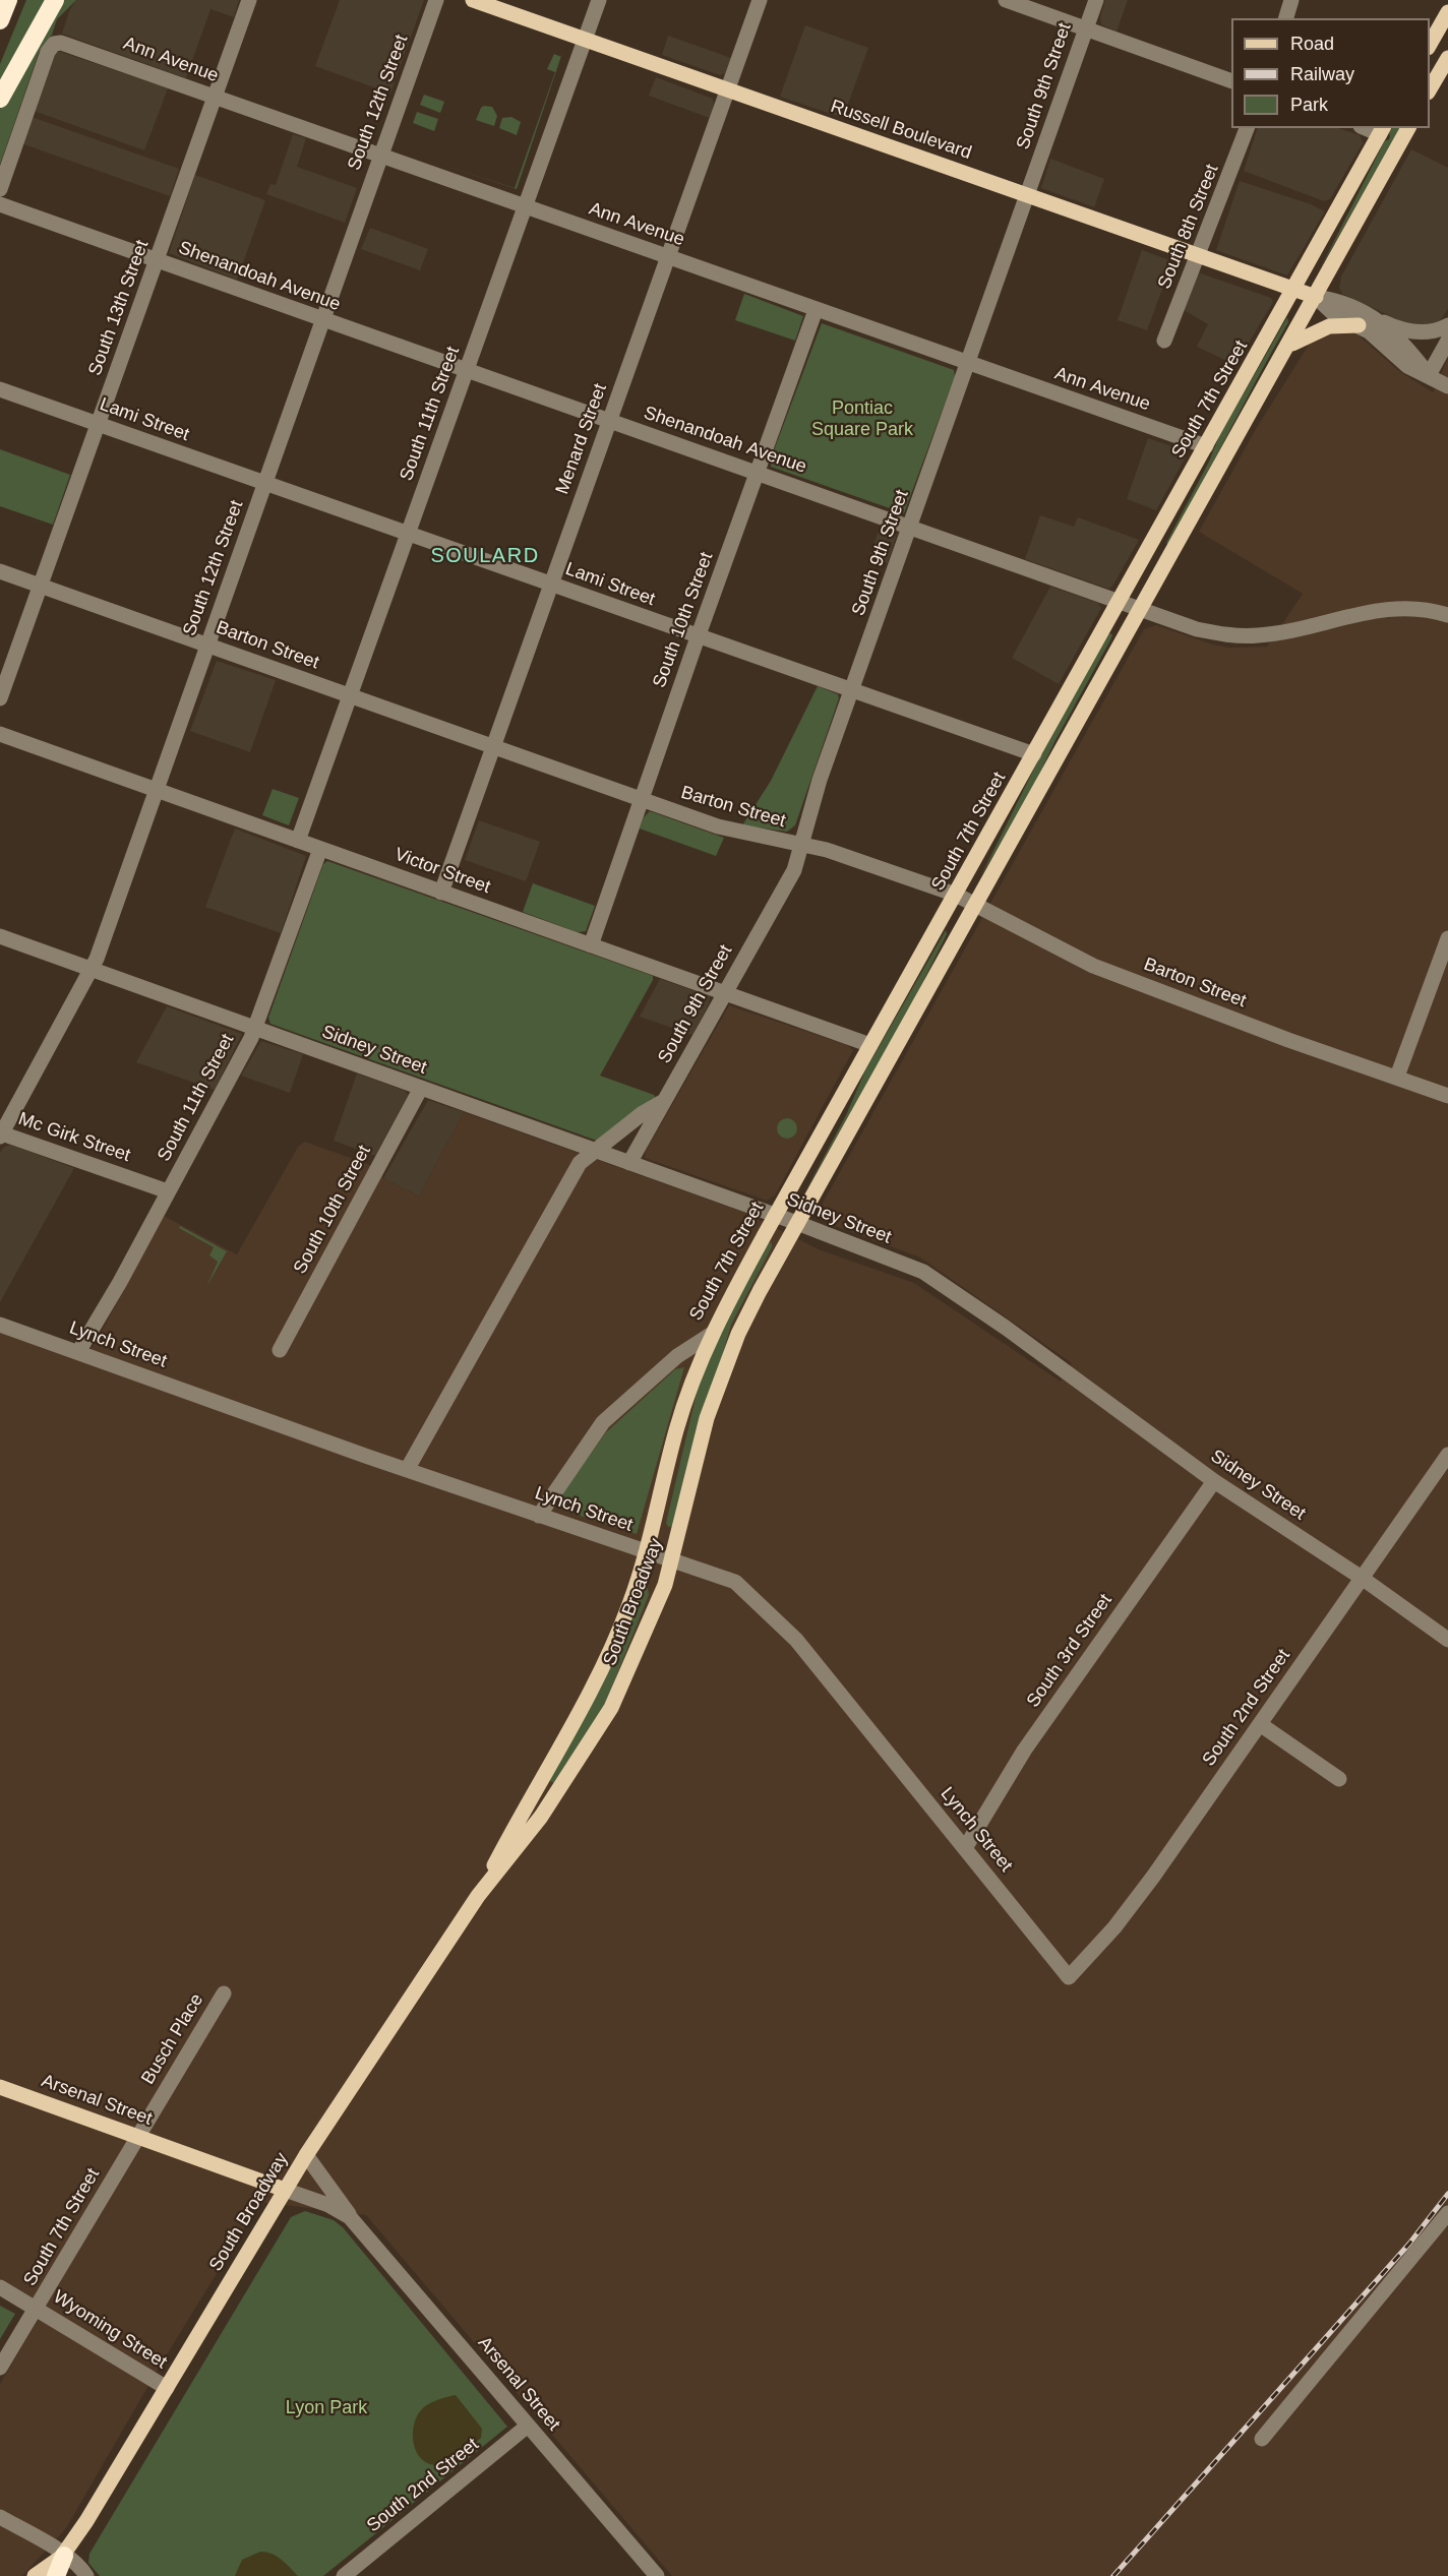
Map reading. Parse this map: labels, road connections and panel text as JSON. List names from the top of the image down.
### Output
{
  "streets": {
    "main road": [
      "Russell Boulevard",
      "South 7th Street",
      "South Broadway",
      "Arsenal Street"
    ],
    "street": [
      "Ann Avenue",
      "South 9th Street",
      "South 12th Street",
      "South 8th Street",
      "Shenandoah Avenue",
      "South 13th Street",
      "South 11th Street",
      "Lami Street",
      "Menard Street",
      "South 10th Street",
      "Barton Street",
      "Victor Street",
      "Sidney Street",
      "Mc Girk Street",
      "Lynch Street",
      "South 3rd Street",
      "South 2nd Street",
      "Busch Place",
      "Wyoming Street"
    ]
  },
  "crossings": [
    ["Ann Avenue", "South 9th Street"],
    ["Ann Avenue", "South 12th Street"],
    ["Ann Avenue", "South 13th Street"],
    ["Ann Avenue", "South 7th Street"],
    ["Ann Avenue", "South 11th Street"],
    ["Ann Avenue", "Menard Street"],
    ["Ann Avenue", "South 10th Street"],
    ["South 9th Street", "Russell Boulevard"],
    ["South 9th Street", "Shenandoah Avenue"],
    ["South 9th Street", "Lami Street"],
    ["South 9th Street", "Barton Street"],
    ["South 9th Street", "Victor Street"],
    ["South 9th Street", "Sidney Street"],
    ["South 9th Street", "Lynch Street"],
    ["South 12th Street", "Shenandoah Avenue"],
    ["South 12th Street", "Lami Street"],
    ["South 12th Street", "Barton Street"],
    ["South 12th Street", "Victor Street"],
    ["South 12th Street", "Sidney Street"],
    ["South 12th Street", "Mc Girk Street"],
    ["Russell Boulevard", "South 8th Street"],
    ["Russell Boulevard", "South 7th Street"],
    ["Russell Boulevard", "South 11th Street"],
    ["Russell Boulevard", "Menard Street"],
    ["Shenandoah Avenue", "South 13th Street"],
    ["Shenandoah Avenue", "South 7th Street"],
    ["Shenandoah Avenue", "South 11th Street"],
    ["Shenandoah Avenue", "Menard Street"],
    ["Shenandoah Avenue", "South 10th Street"],
    ["South 13th Street", "Lami Street"],
    ["South 13th Street", "Barton Street"],
    ["South 7th Street", "Lami Street"],
    ["South 7th Street", "Barton Street"],
    ["South 7th Street", "Victor Street"],
    ["South 7th Street", "Sidney Street"],
    ["South 7th Street", "Lynch Street"],
    ["South 7th Street", "South Broadway"],
    ["South 7th Street", "Busch Place"],
    ["South 7th Street", "Arsenal Street"],
    ["South 7th Street", "Wyoming Street"],
    ["South 11th Street", "Lami Street"],
    ["South 11th Street", "Barton Street"],
    ["South 11th Street", "Victor Street"],
    ["South 11th Street", "Sidney Street"],
    ["South 11th Street", "Mc Girk Street"],
    ["South 11th Street", "Lynch Street"],
    ["Lami Street", "Menard Street"],
    ["Lami Street", "South 10th Street"],
    ["Menard Street", "Barton Street"],
    ["Menard Street", "Victor Street"],
    ["South 10th Street", "Barton Street"],
    ["South 10th Street", "Victor Street"],
    ["South 10th Street", "Sidney Street"],
    ["Sidney Street", "South Broadway"],
    ["Sidney Street", "South 3rd Street"],
    ["Sidney Street", "South 2nd Street"],
    ["Lynch Street", "South Broadway"],
    ["Lynch Street", "South 3rd Street"],
    ["Lynch Street", "South 2nd Street"],
    ["South Broadway", "Arsenal Street"],
    ["South Broadway", "Wyoming Street"],
    ["South 2nd Street", "Arsenal Street"],
    ["Busch Place", "Arsenal Street"]
  ],
  "districts": ["SOULARD"],
  "parks": ["Pontiac Square Park", "Lyon Park"],
  "legend": ["Road", "Railway", "Park"]
}
